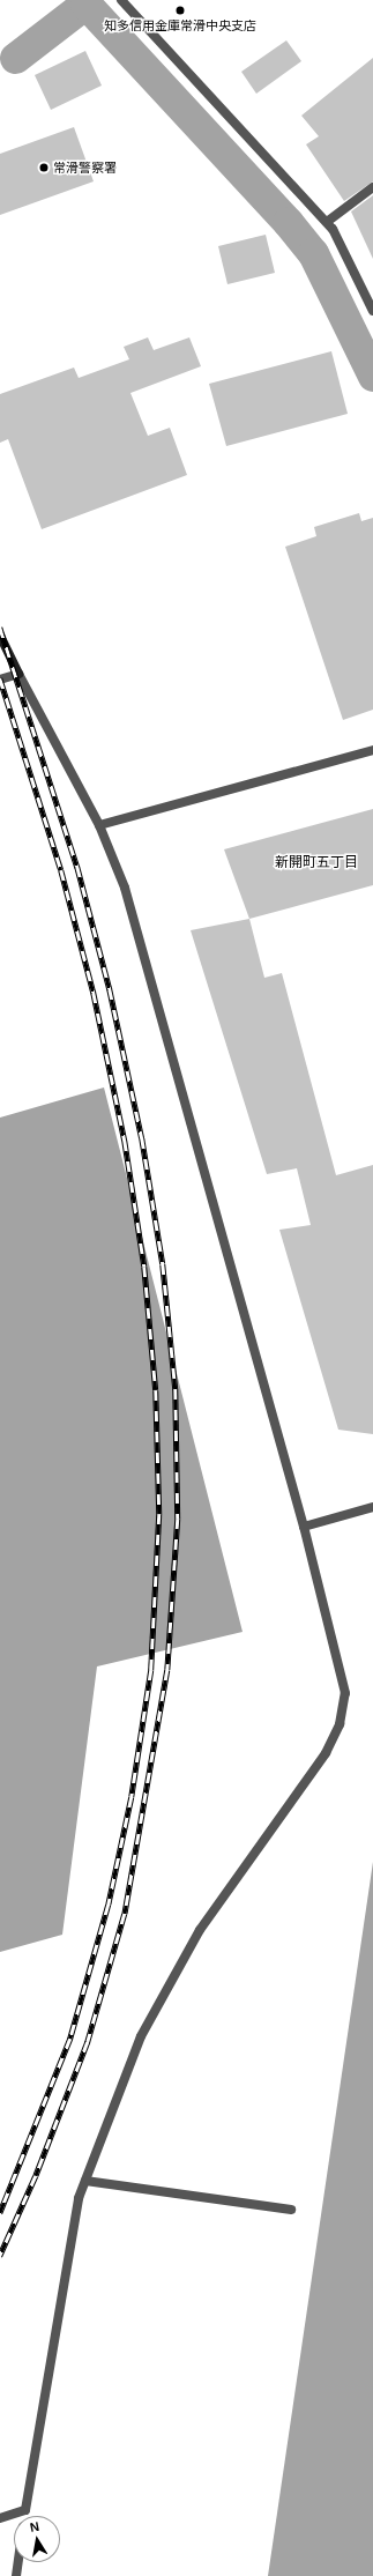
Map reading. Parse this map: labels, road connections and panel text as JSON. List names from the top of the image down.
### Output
{
  "districts": ["新開町五丁目"],
  "places": ["知多信用金庫常滑中央支店", "常滑警察署"],
  "north": "top"
}
